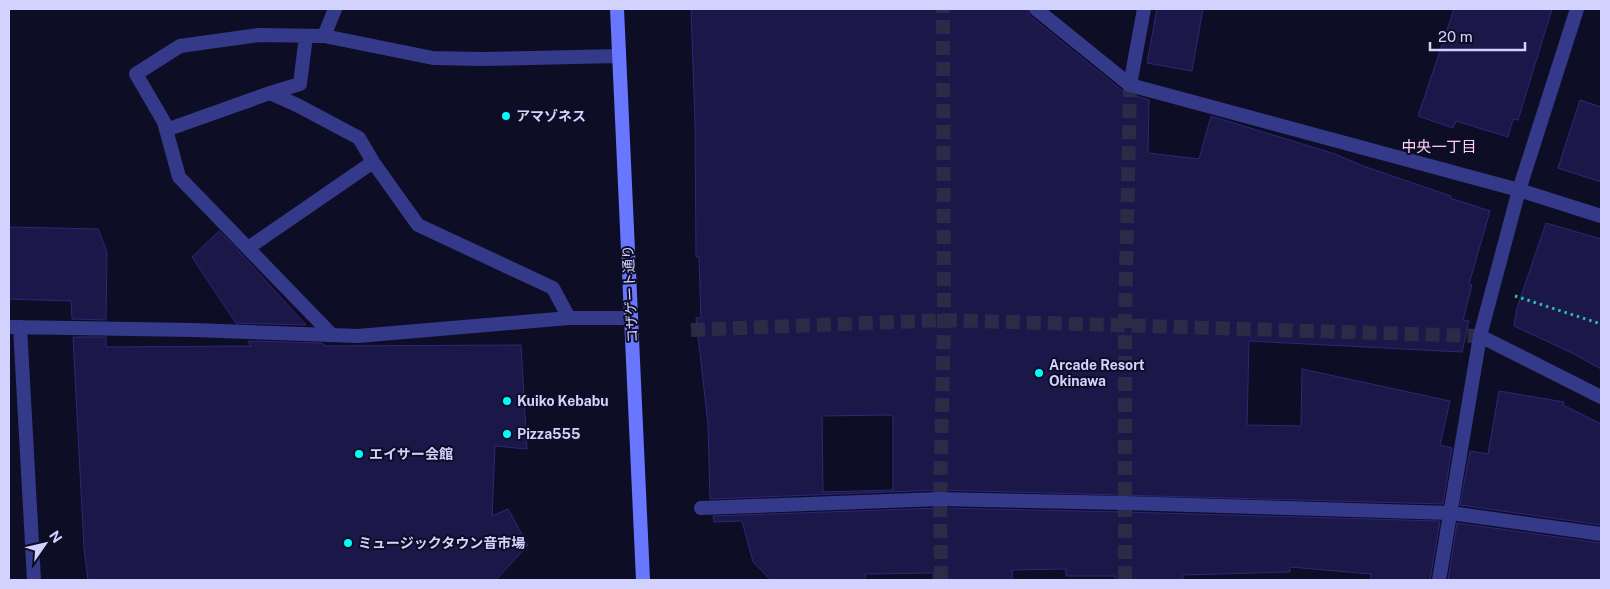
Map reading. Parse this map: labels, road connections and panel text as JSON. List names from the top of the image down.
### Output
{
  "streets": {
    "main road": ["コザゲート通り"]
  },
  "districts": ["中央一丁目"],
  "places": [
    "アマゾネス",
    "Arcade Resort Okinawa",
    "Kuiko Kebabu",
    "Pizza555",
    "エイサー会館",
    "ミュージックタウン音市場"
  ],
  "scale_bar": "20 m",
  "north": "top right"
}
